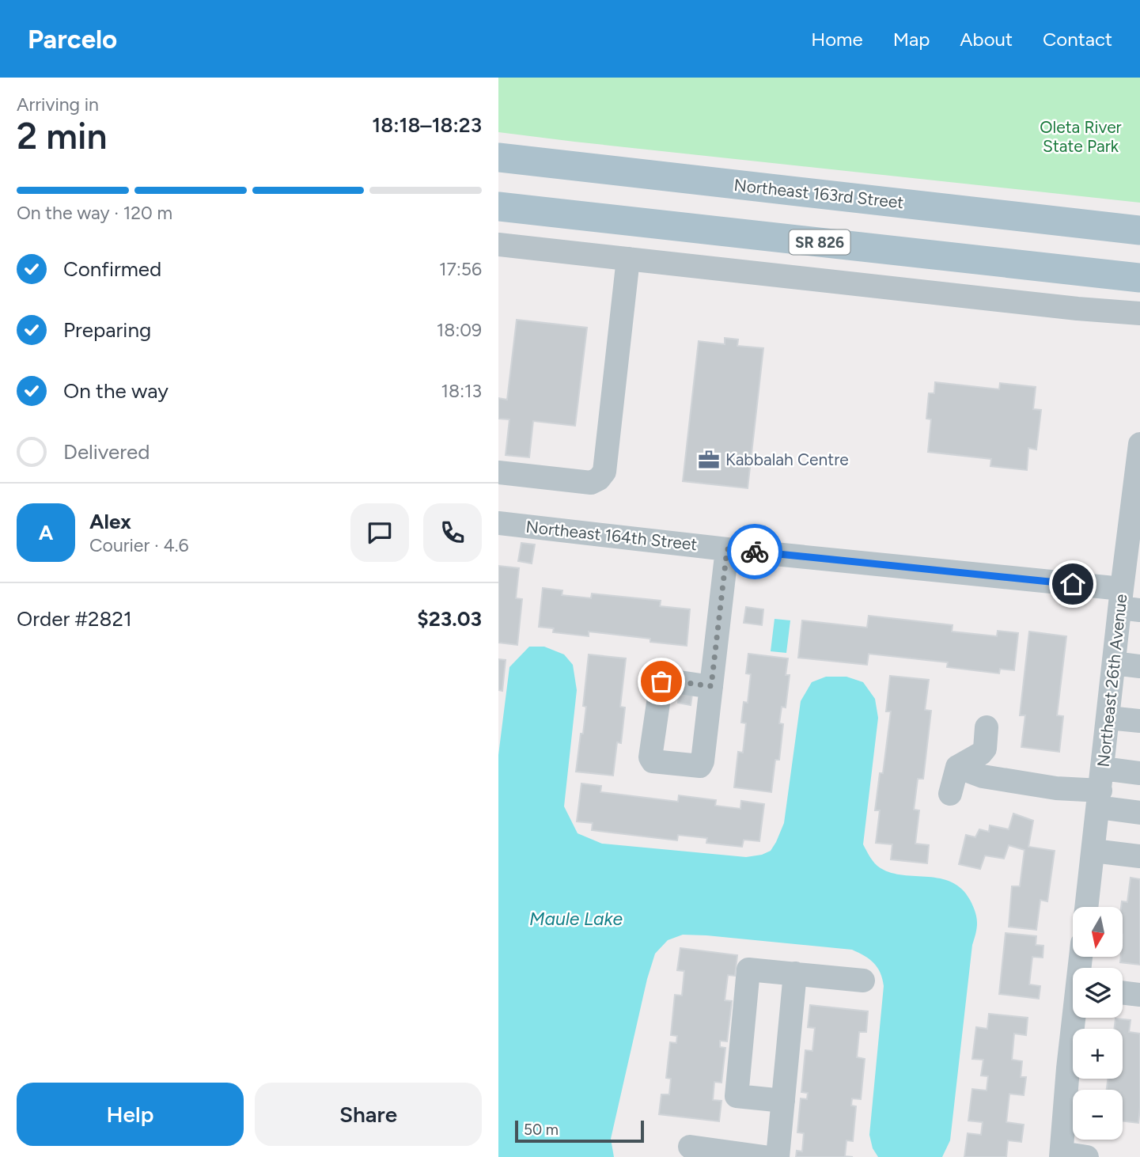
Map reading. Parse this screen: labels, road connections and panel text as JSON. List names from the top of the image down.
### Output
{
  "streets": {
    "main road": ["Northeast 163rd Street", "SR 826"],
    "street": ["Northeast 164th Street", "Northeast 26th Avenue"]
  },
  "crossings": [
    ["Northeast 164th Street", "Northeast 26th Avenue"]
  ],
  "water": ["Maule Lake"],
  "parks": ["Oleta River State Park"],
  "places": {
    "office": ["Kabbalah Centre"]
  },
  "scale_bar": "50 m",
  "north": "bottom",
  "page": {
    "header": "Parcelo",
    "nav": [
      "Home",
      "Map",
      "About",
      "Contact"
    ],
    "heading": ["2 min", "Arriving in", "18:18–18:23"],
    "panel": [
      "Alex",
      "Courier · 4.6",
      "Order #2821",
      "$23.03"
    ],
    "bar": "On the way · 120 m",
    "list": [
      ["Confirmed", "17:56"],
      ["Preparing", "18:09"],
      ["On the way", "18:13"],
      "Delivered"
    ],
    "round": "A",
    "map_buttons": ["+", "−"],
    "buttons": ["Help", "Share"],
    "scale": "50 m"
  }
}
